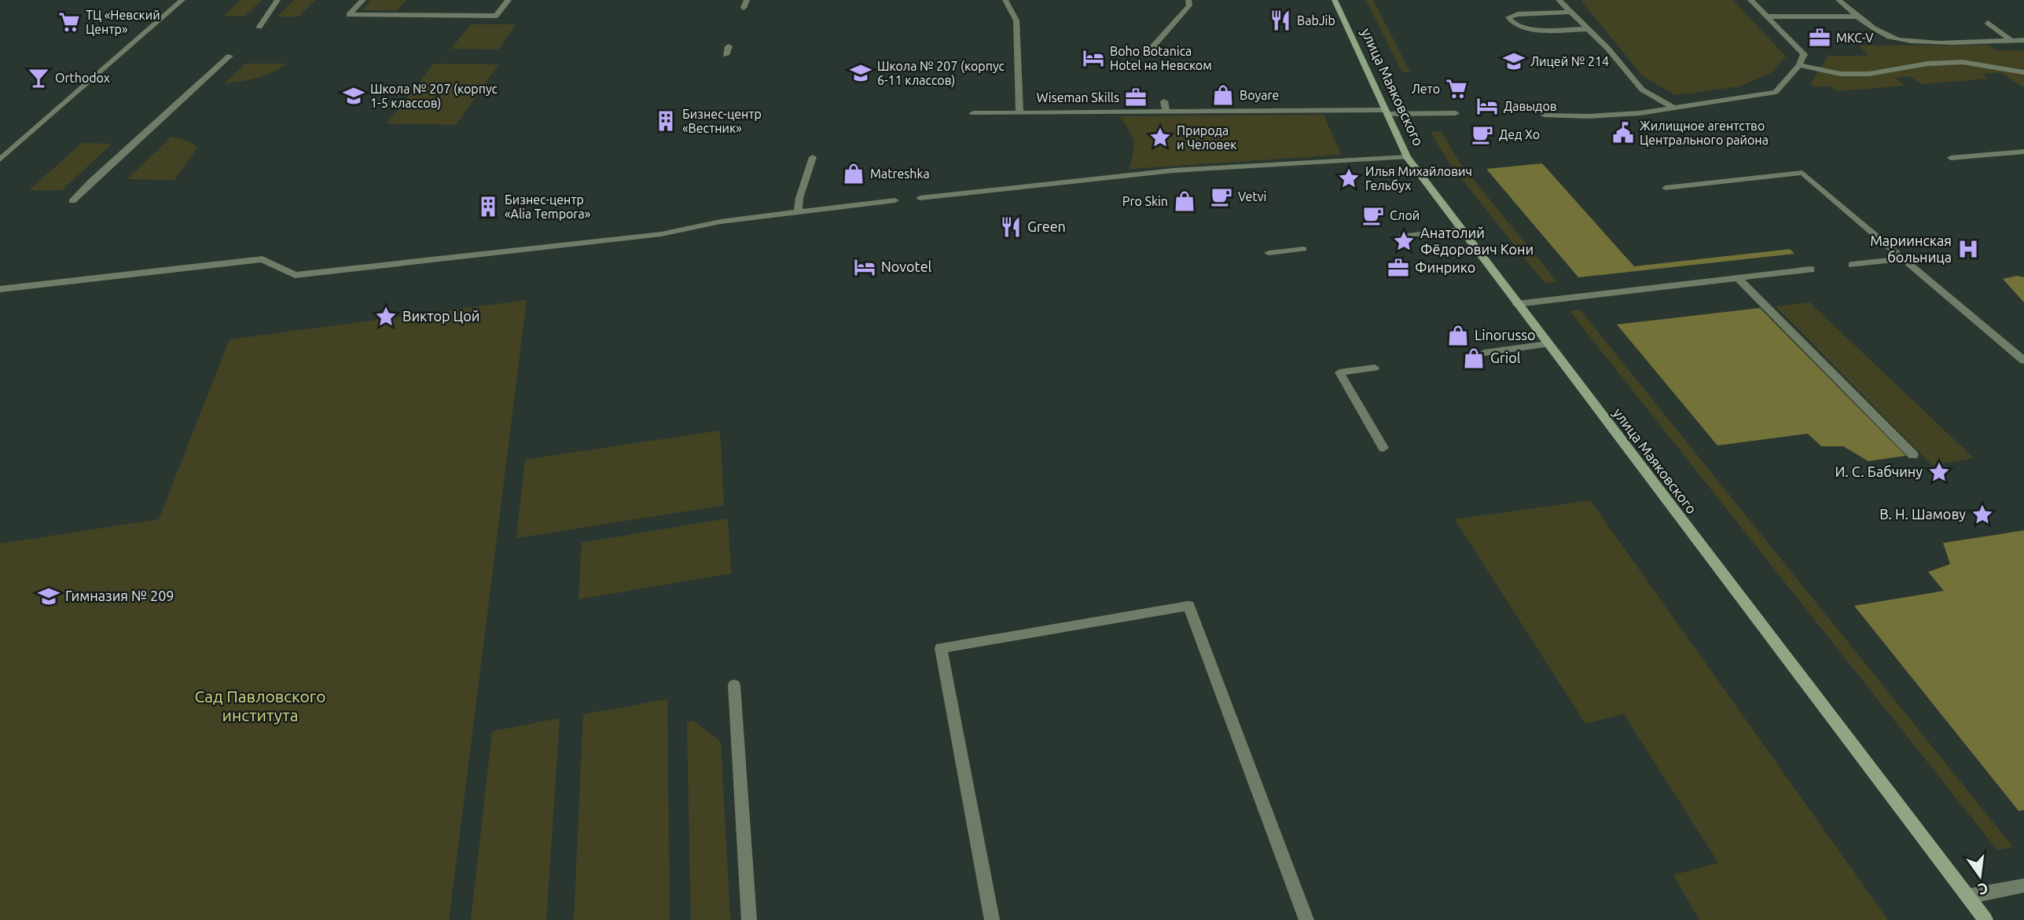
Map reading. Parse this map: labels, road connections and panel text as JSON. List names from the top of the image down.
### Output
{
  "streets": {
    "main road": ["улица Маяковского"]
  },
  "parks": ["Сад Павловского института"],
  "places": {
    "restaurant": ["BabJib", "Green"],
    "supermarket": ["ТЦ «Невский Центр»", "Лето"],
    "office": ["MKC-V", "Wiseman Skills", "Финрико"],
    "hotel": ["Boho Botanica Hotel на Невском", "Давыдов", "Novotel"],
    "school or university": [
      "Лицей № 214",
      "Школа № 207 (корпус 6-11 классов)",
      "Школа № 207 (корпус 1-5 классов)",
      "Гимназия № 209"
    ],
    "bar": ["Orthodox"],
    "shop": [
      "Boyare",
      "Matreshka",
      "Pro Skin",
      "Linorusso",
      "Griol"
    ],
    "building": ["Бизнес-центр «Вестник»", "Бизнес-центр «Alia Tempora»"],
    "public building": ["Жилищное агентство Центрального района"],
    "cafe": ["Дед Хо", "Vetvi", "Слой"],
    "place": [
      "Природа и Человек",
      "Илья Михайлович Гельбух",
      "Анатолий Фёдорович Кони",
      "Виктор Цой",
      "И. С. Бабчину",
      "В. Н. Шамову"
    ],
    "hospital": ["Мариинская больница"]
  },
  "north": "bottom"
}
